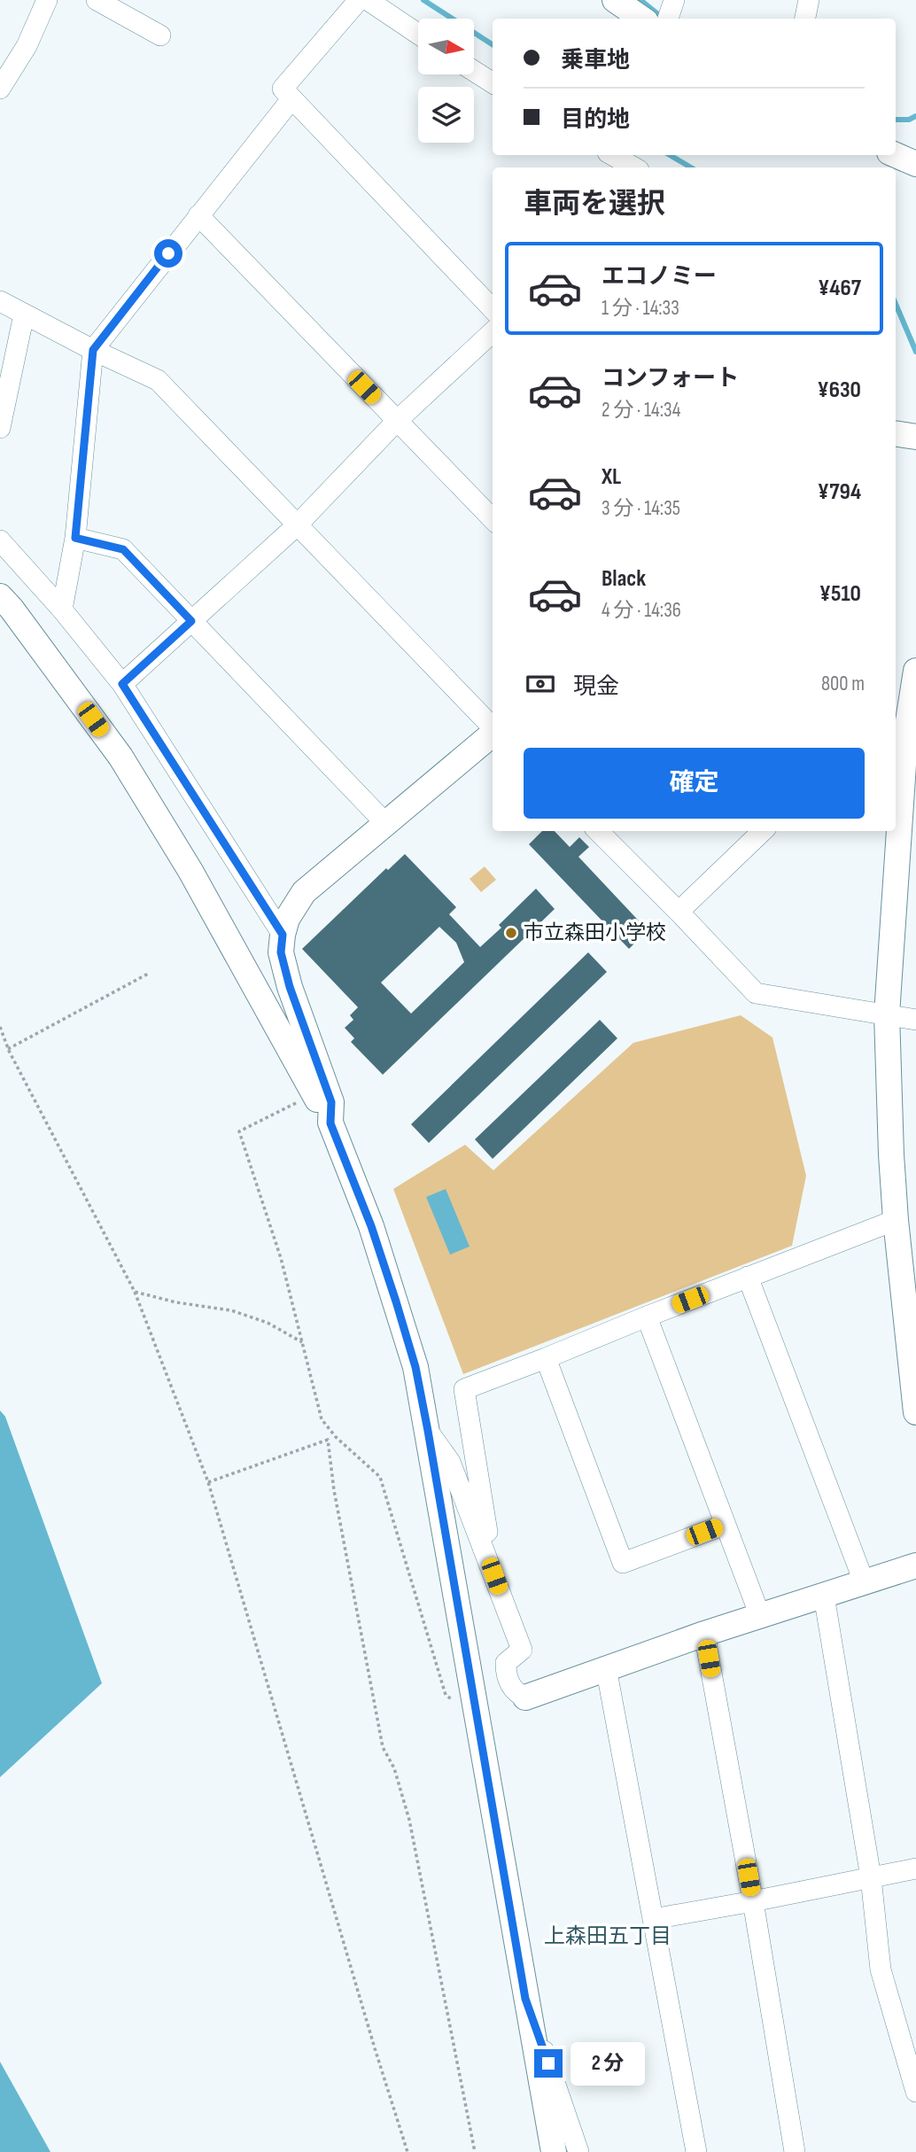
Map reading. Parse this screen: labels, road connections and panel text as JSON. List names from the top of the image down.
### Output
{
  "districts": ["上森田五丁目"],
  "places": ["市立森田小学校"],
  "north": "right",
  "page": {
    "banner": ["乗車地", "目的地"],
    "heading": "車両を選択",
    "list": [
      {
        "name": "エコノミー",
        "note": "1 分 · 14:33",
        "value": "¥467"
      },
      {
        "name": "コンフォート",
        "note": "2 分 · 14:34",
        "value": "¥630"
      },
      {
        "name": "XL",
        "note": "3 分 · 14:35",
        "value": "¥794"
      },
      {
        "name": "Black",
        "note": "4 分 · 14:36",
        "value": "¥510"
      }
    ],
    "pay": ["現金", "800 m"],
    "buttons": "確定",
    "bubble": "2 分"
  }
}
